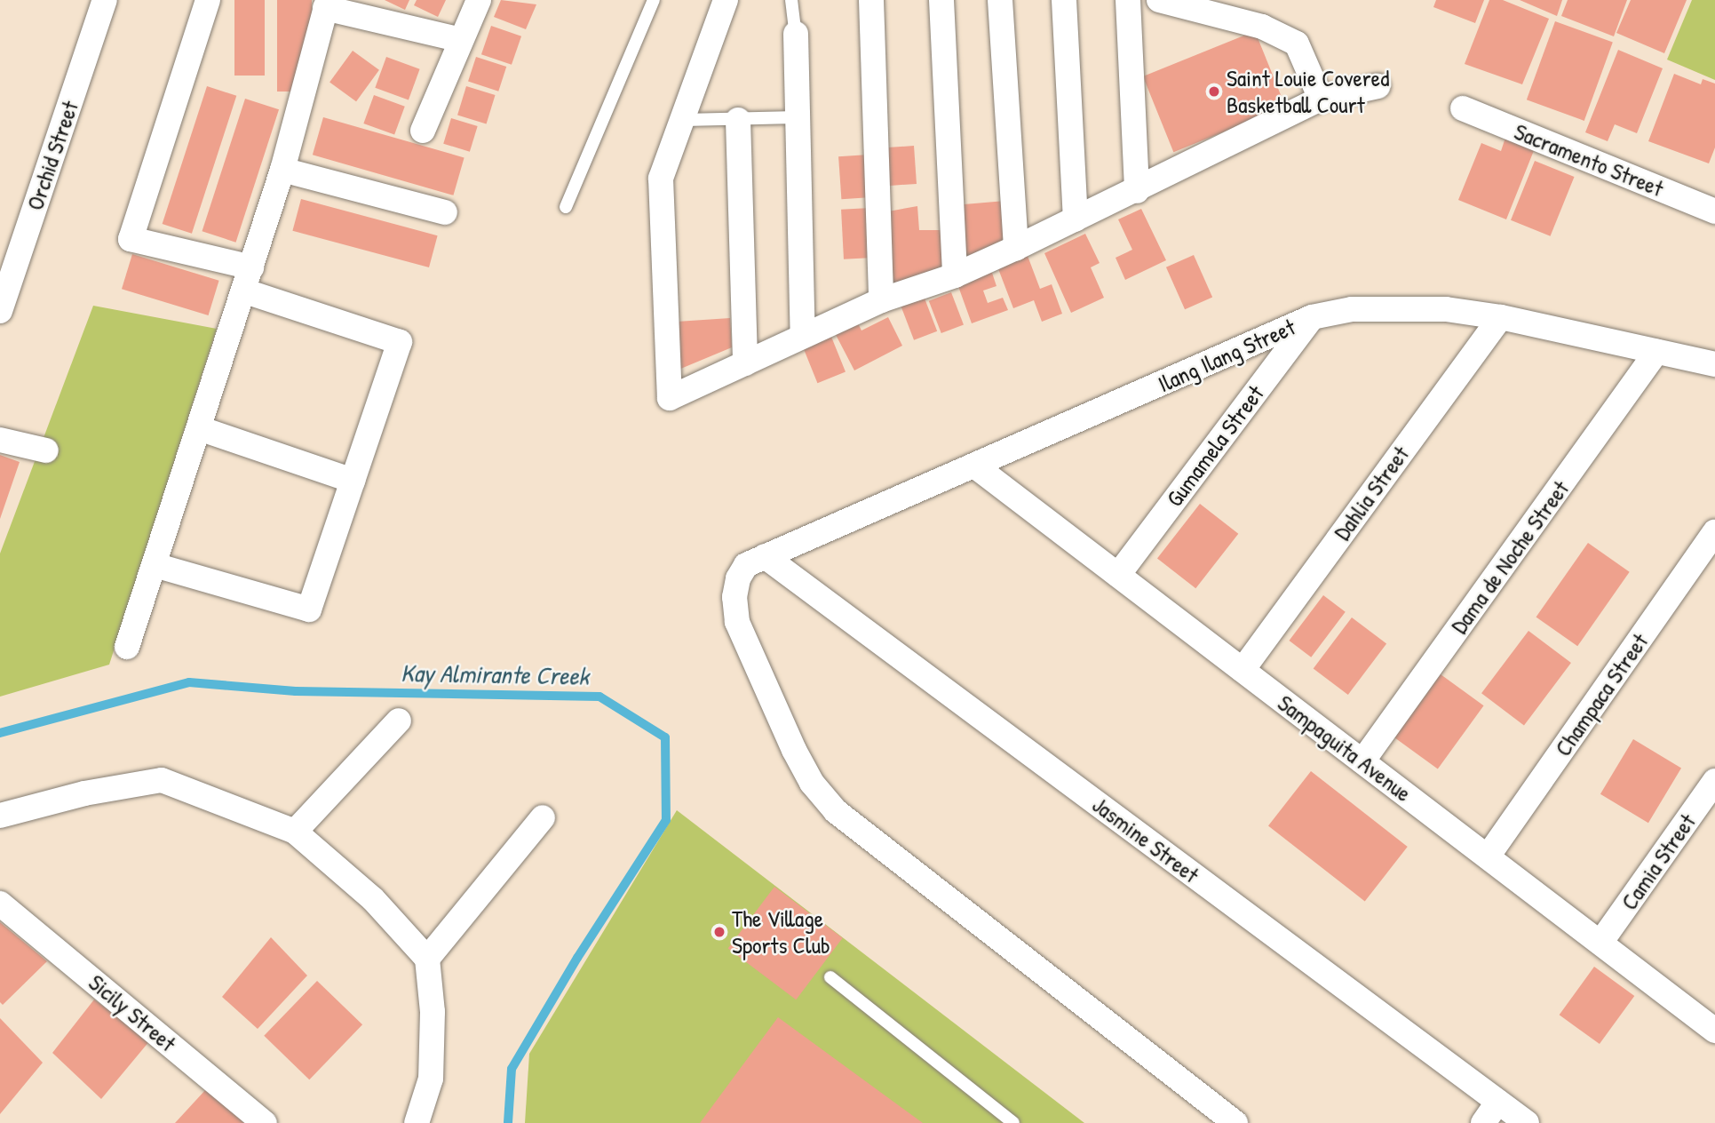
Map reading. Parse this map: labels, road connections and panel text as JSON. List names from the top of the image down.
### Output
{
  "streets": {
    "street": [
      "Orchid Street",
      "Sacramento Street",
      "Ilang Ilang Street",
      "Gumamela Street",
      "Dahlia Street",
      "Dama de Noche Street",
      "Champaca Street",
      "Sampaguita Avenue",
      "Jasmine Street",
      "Camia Street",
      "Sicily Street"
    ]
  },
  "crossings": [
    ["Ilang Ilang Street", "Gumamela Street"],
    ["Ilang Ilang Street", "Dahlia Street"],
    ["Ilang Ilang Street", "Dama de Noche Street"],
    ["Ilang Ilang Street", "Sampaguita Avenue"],
    ["Ilang Ilang Street", "Jasmine Street"],
    ["Gumamela Street", "Sampaguita Avenue"],
    ["Dahlia Street", "Sampaguita Avenue"],
    ["Dama de Noche Street", "Sampaguita Avenue"],
    ["Champaca Street", "Sampaguita Avenue"],
    ["Sampaguita Avenue", "Camia Street"]
  ],
  "water": ["Kay Almirante Creek"],
  "places": ["Saint Louie Covered Basketball Court", "The Village Sports Club"]
}
